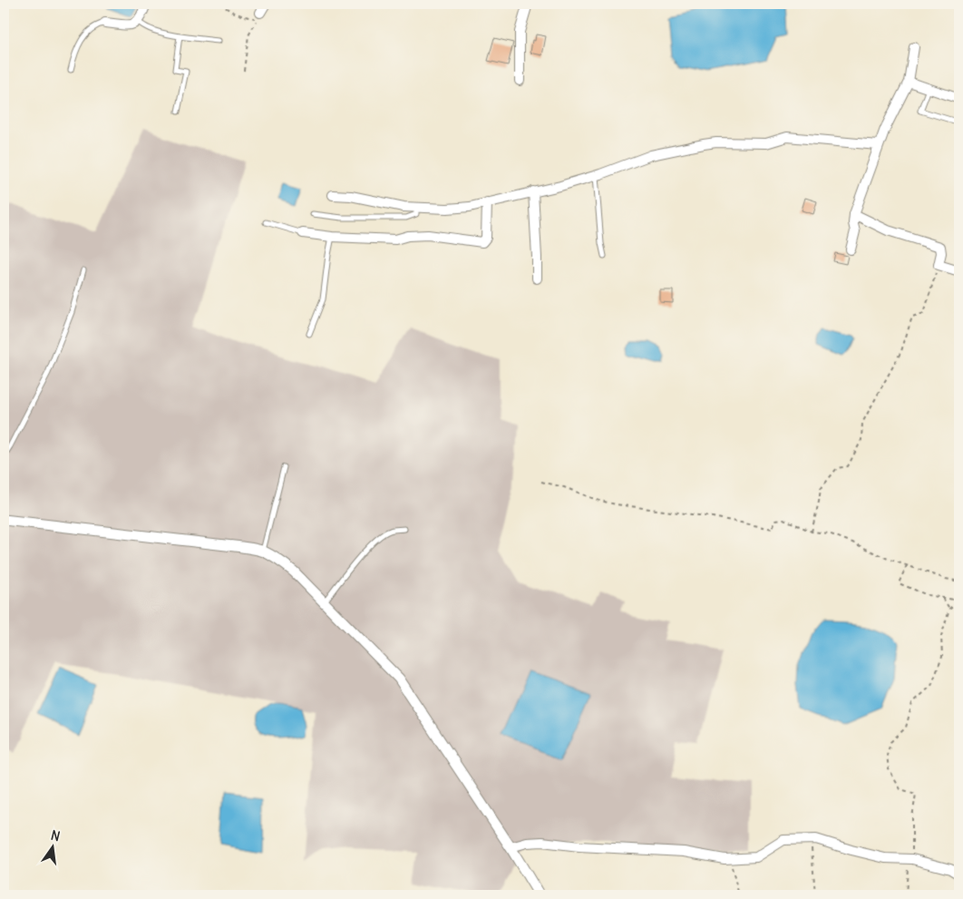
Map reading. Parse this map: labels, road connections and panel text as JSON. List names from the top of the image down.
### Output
{
  "north": "top"
}
